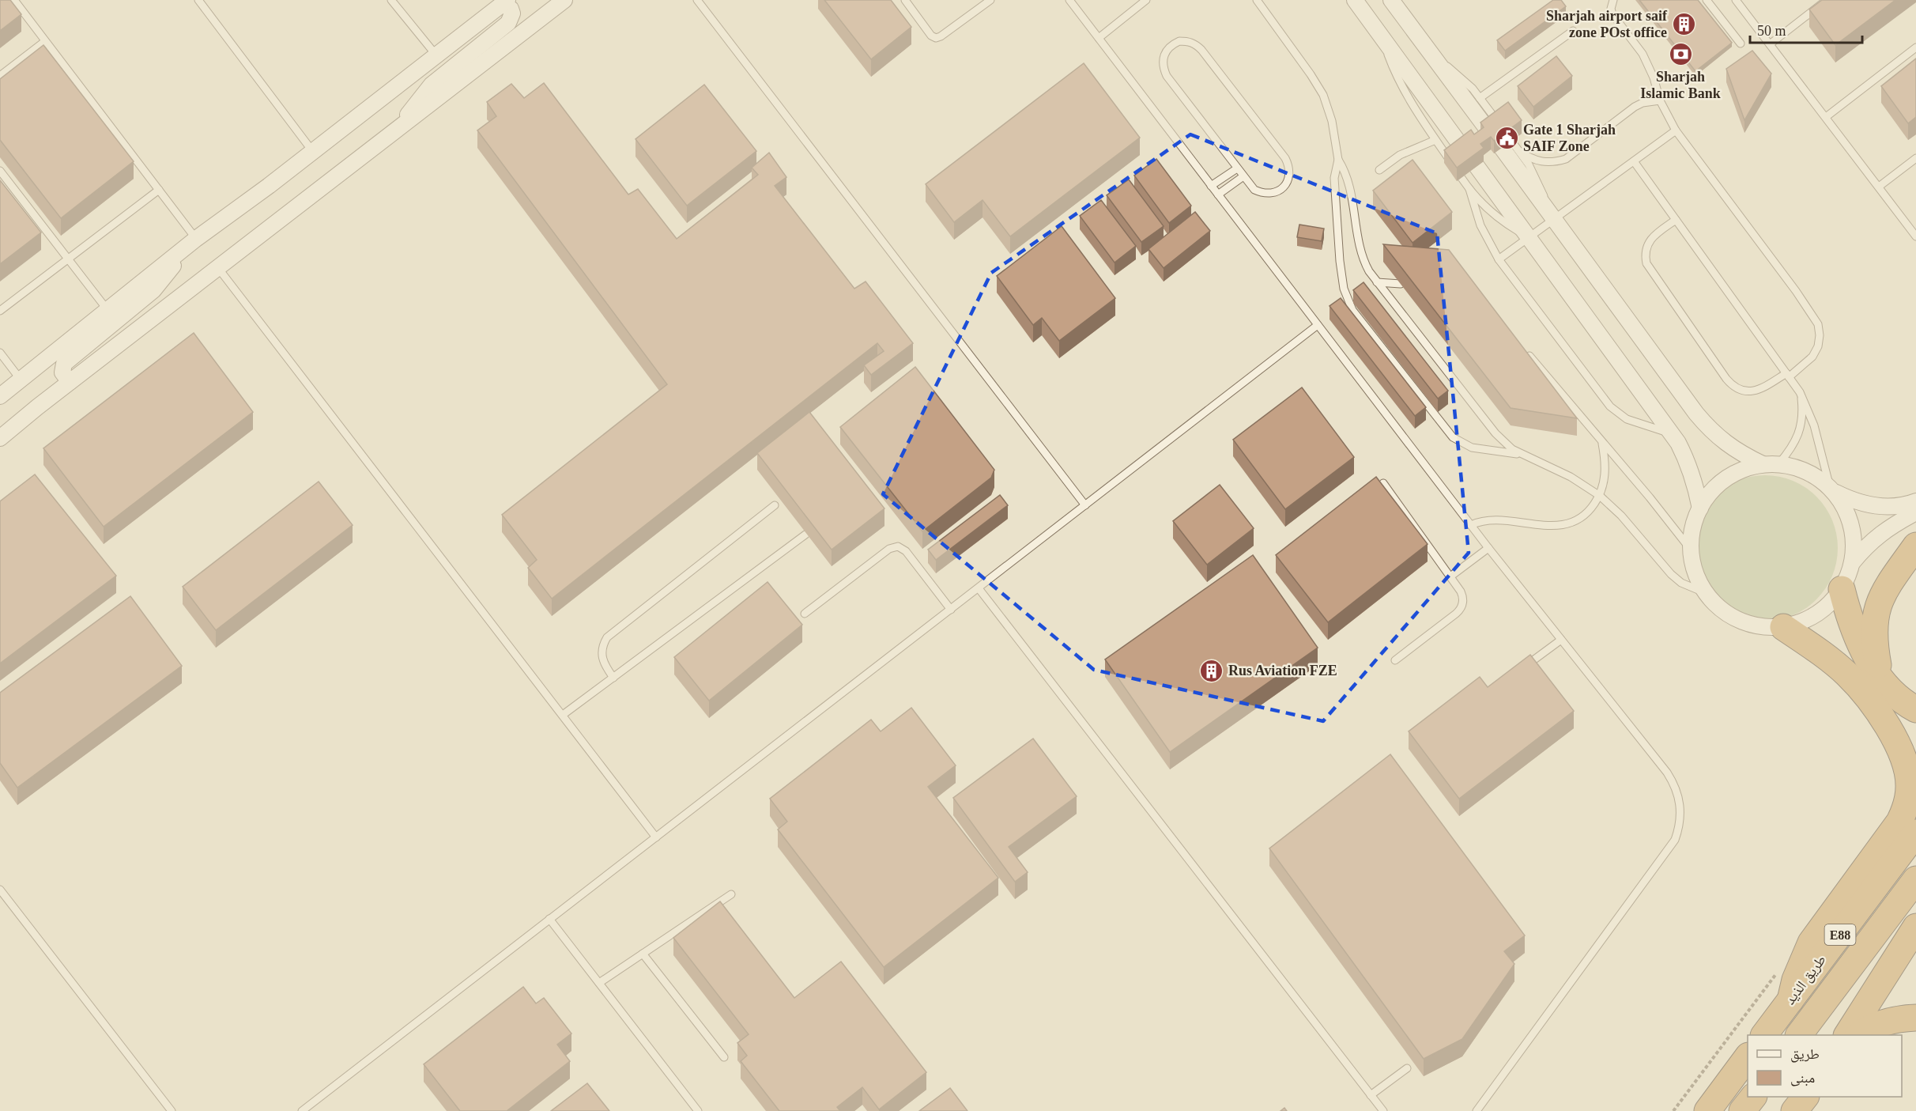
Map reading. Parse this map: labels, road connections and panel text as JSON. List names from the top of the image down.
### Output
{
  "streets": {
    "highway": ["E88", "طريق الذيد"]
  },
  "places": {
    "building": ["Sharjah airport saif zone POst office", "Rus Aviation FZE"],
    "bank": ["Sharjah Islamic Bank"],
    "public building": ["Gate 1 Sharjah SAIF Zone"]
  },
  "legend": ["طريق", "مبنى"],
  "scale_bar": "50 m"
}
